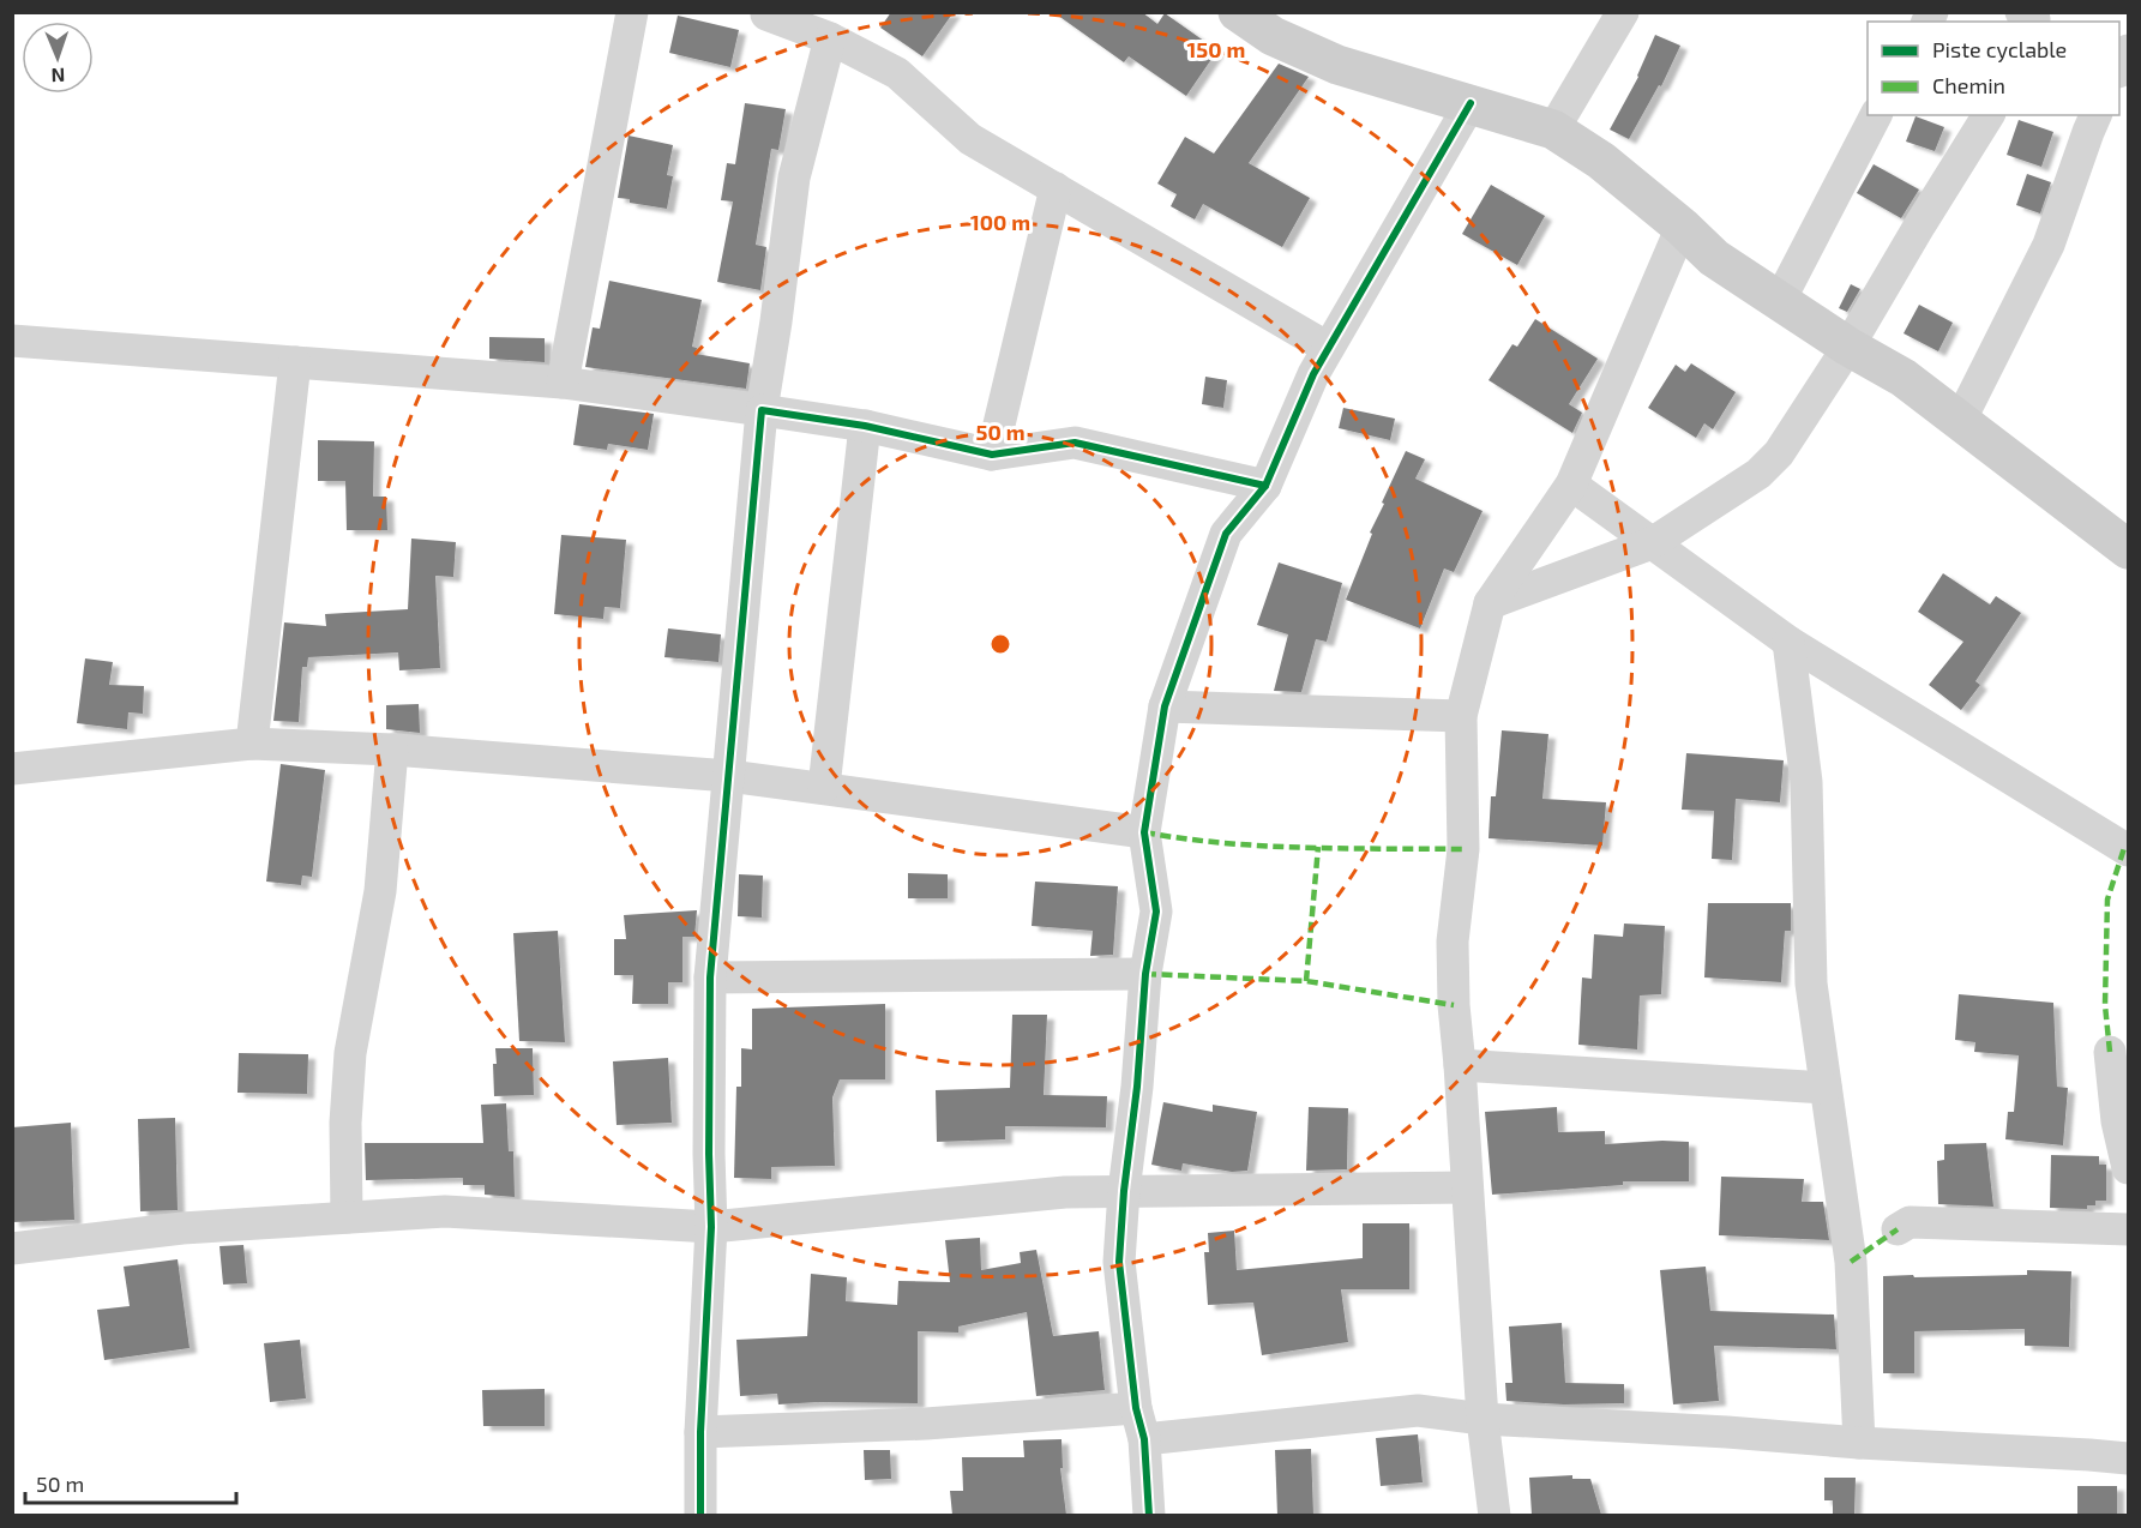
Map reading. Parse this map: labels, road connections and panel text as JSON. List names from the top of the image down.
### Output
{
  "legend": ["Piste cyclable", "Chemin"],
  "scale_bar": "50 m",
  "north": "bottom",
  "rings": ["150 m", "100 m", "50 m"]
}
